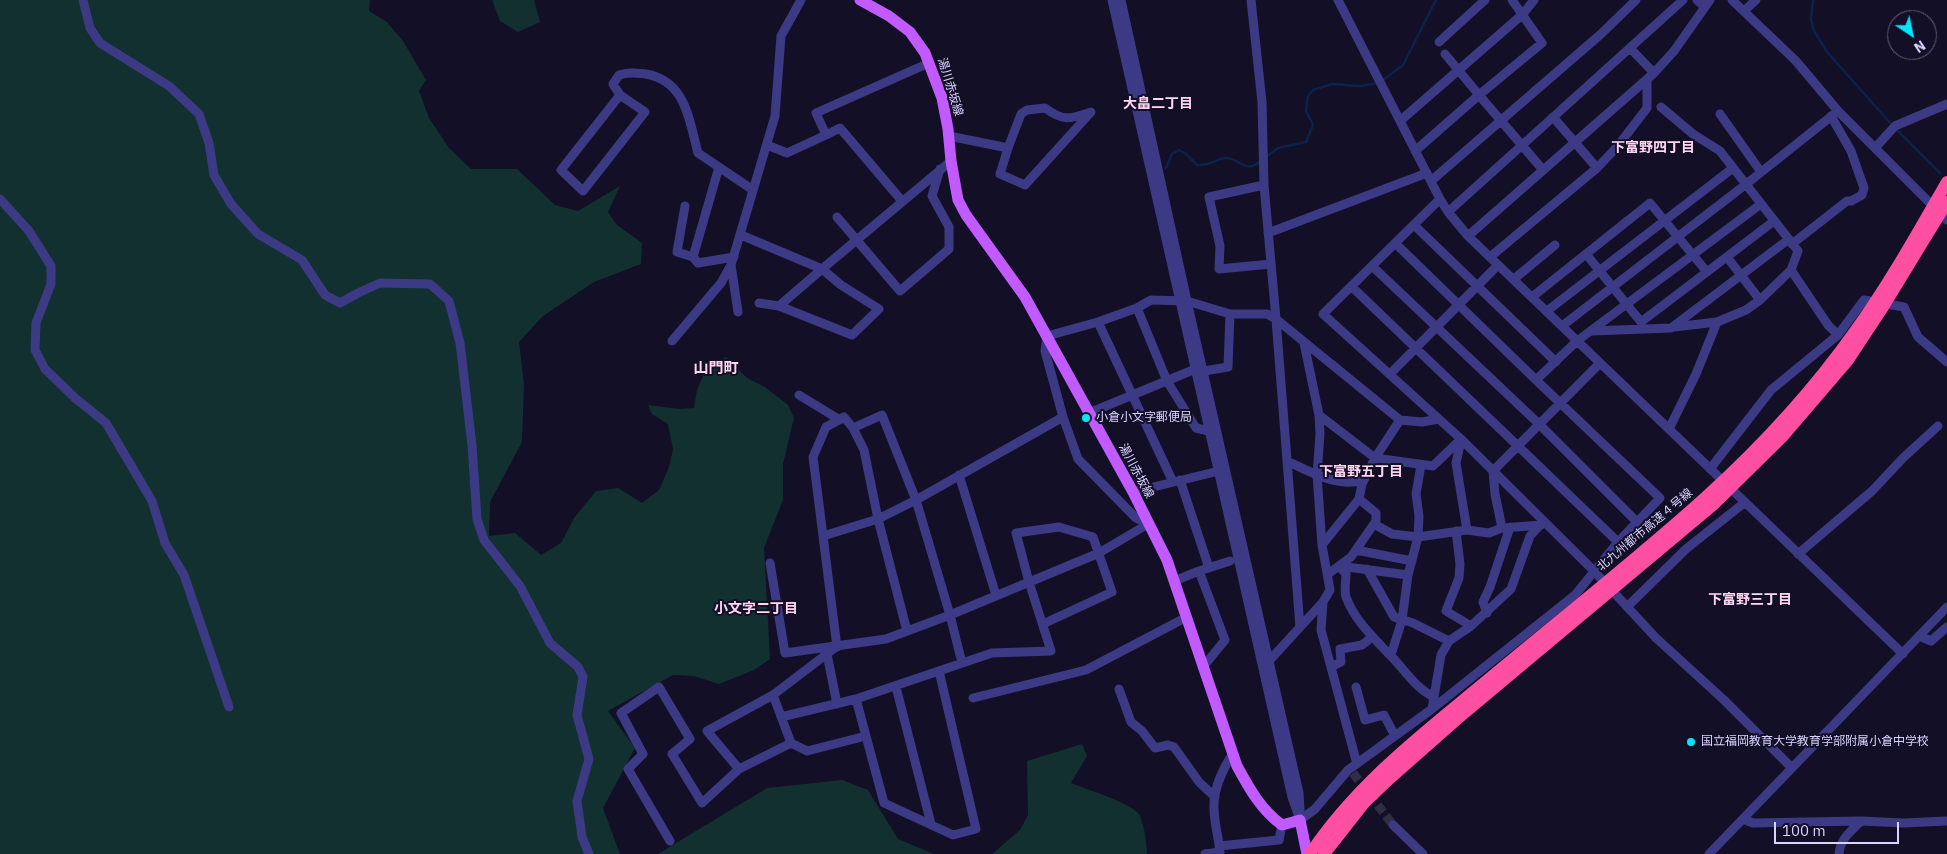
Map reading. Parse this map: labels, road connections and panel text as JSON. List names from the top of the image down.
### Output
{
  "streets": {
    "highway": ["北九州都市高速４号線"],
    "main road": ["湯川赤坂線"]
  },
  "districts": [
    "大畠二丁目",
    "下富野四丁目",
    "山門町",
    "下富野五丁目",
    "下富野三丁目",
    "小文字二丁目"
  ],
  "places": ["小倉小文字郵便局", "国立福岡教育大学教育学部附属小倉中学校"],
  "scale_bar": "100 m",
  "north": "bottom right"
}
